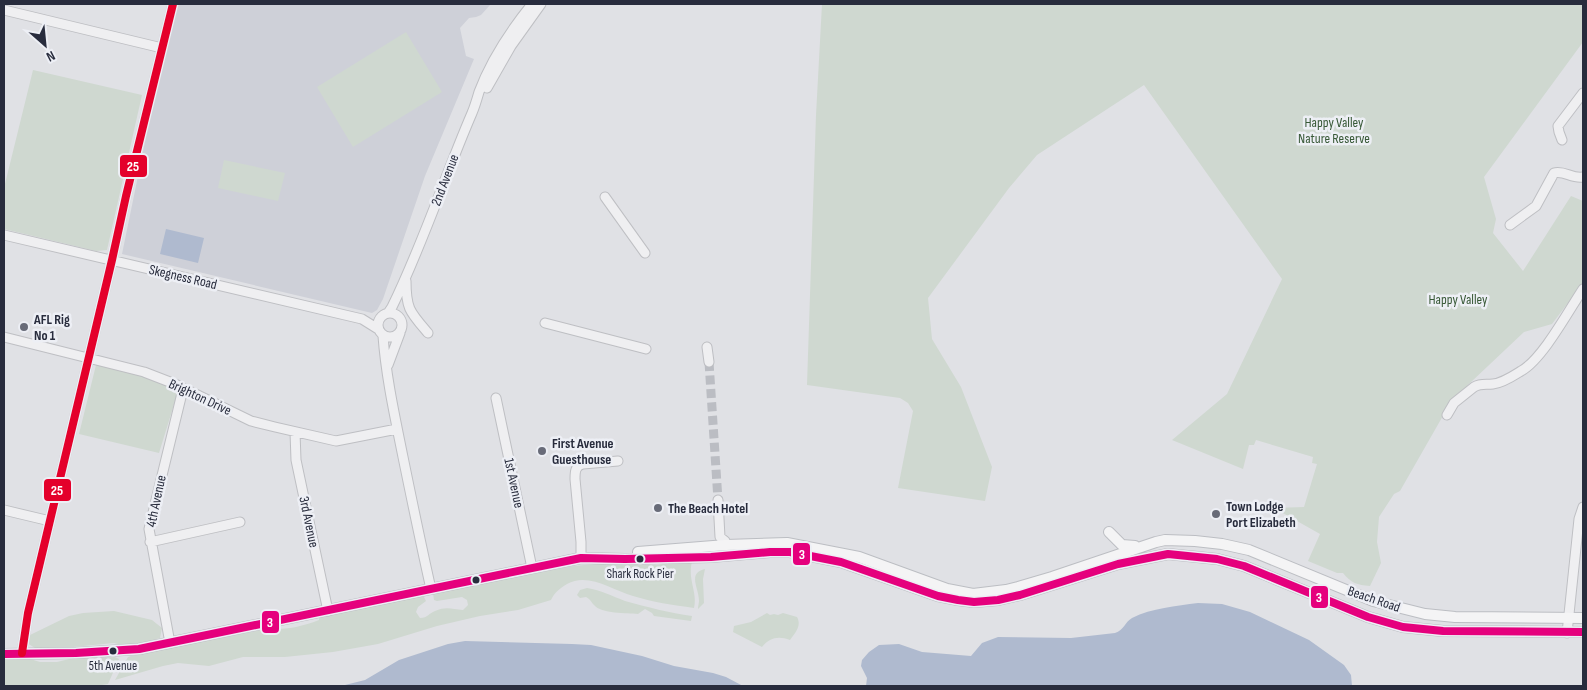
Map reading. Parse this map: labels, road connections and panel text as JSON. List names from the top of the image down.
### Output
{
  "streets": {
    "main road": ["Beach Road"],
    "street": [
      "2nd Avenue",
      "Skegness Road",
      "Brighton Drive",
      "1st Avenue",
      "4th Avenue",
      "3rd Avenue"
    ]
  },
  "crossings": [
    ["2nd Avenue", "Skegness Road"],
    ["Brighton Drive", "4th Avenue"],
    ["Brighton Drive", "3rd Avenue"]
  ],
  "parks": ["Happy Valley Nature Reserve", "Happy Valley"],
  "places": [
    "AFL Rig No 1",
    "First Avenue Guesthouse",
    "The Beach Hotel",
    "Town Lodge Port Elizabeth",
    "Shark Rock Pier",
    "5th Avenue"
  ],
  "lines": ["transit line 25", "transit line 3"],
  "north": "bottom right"
}
